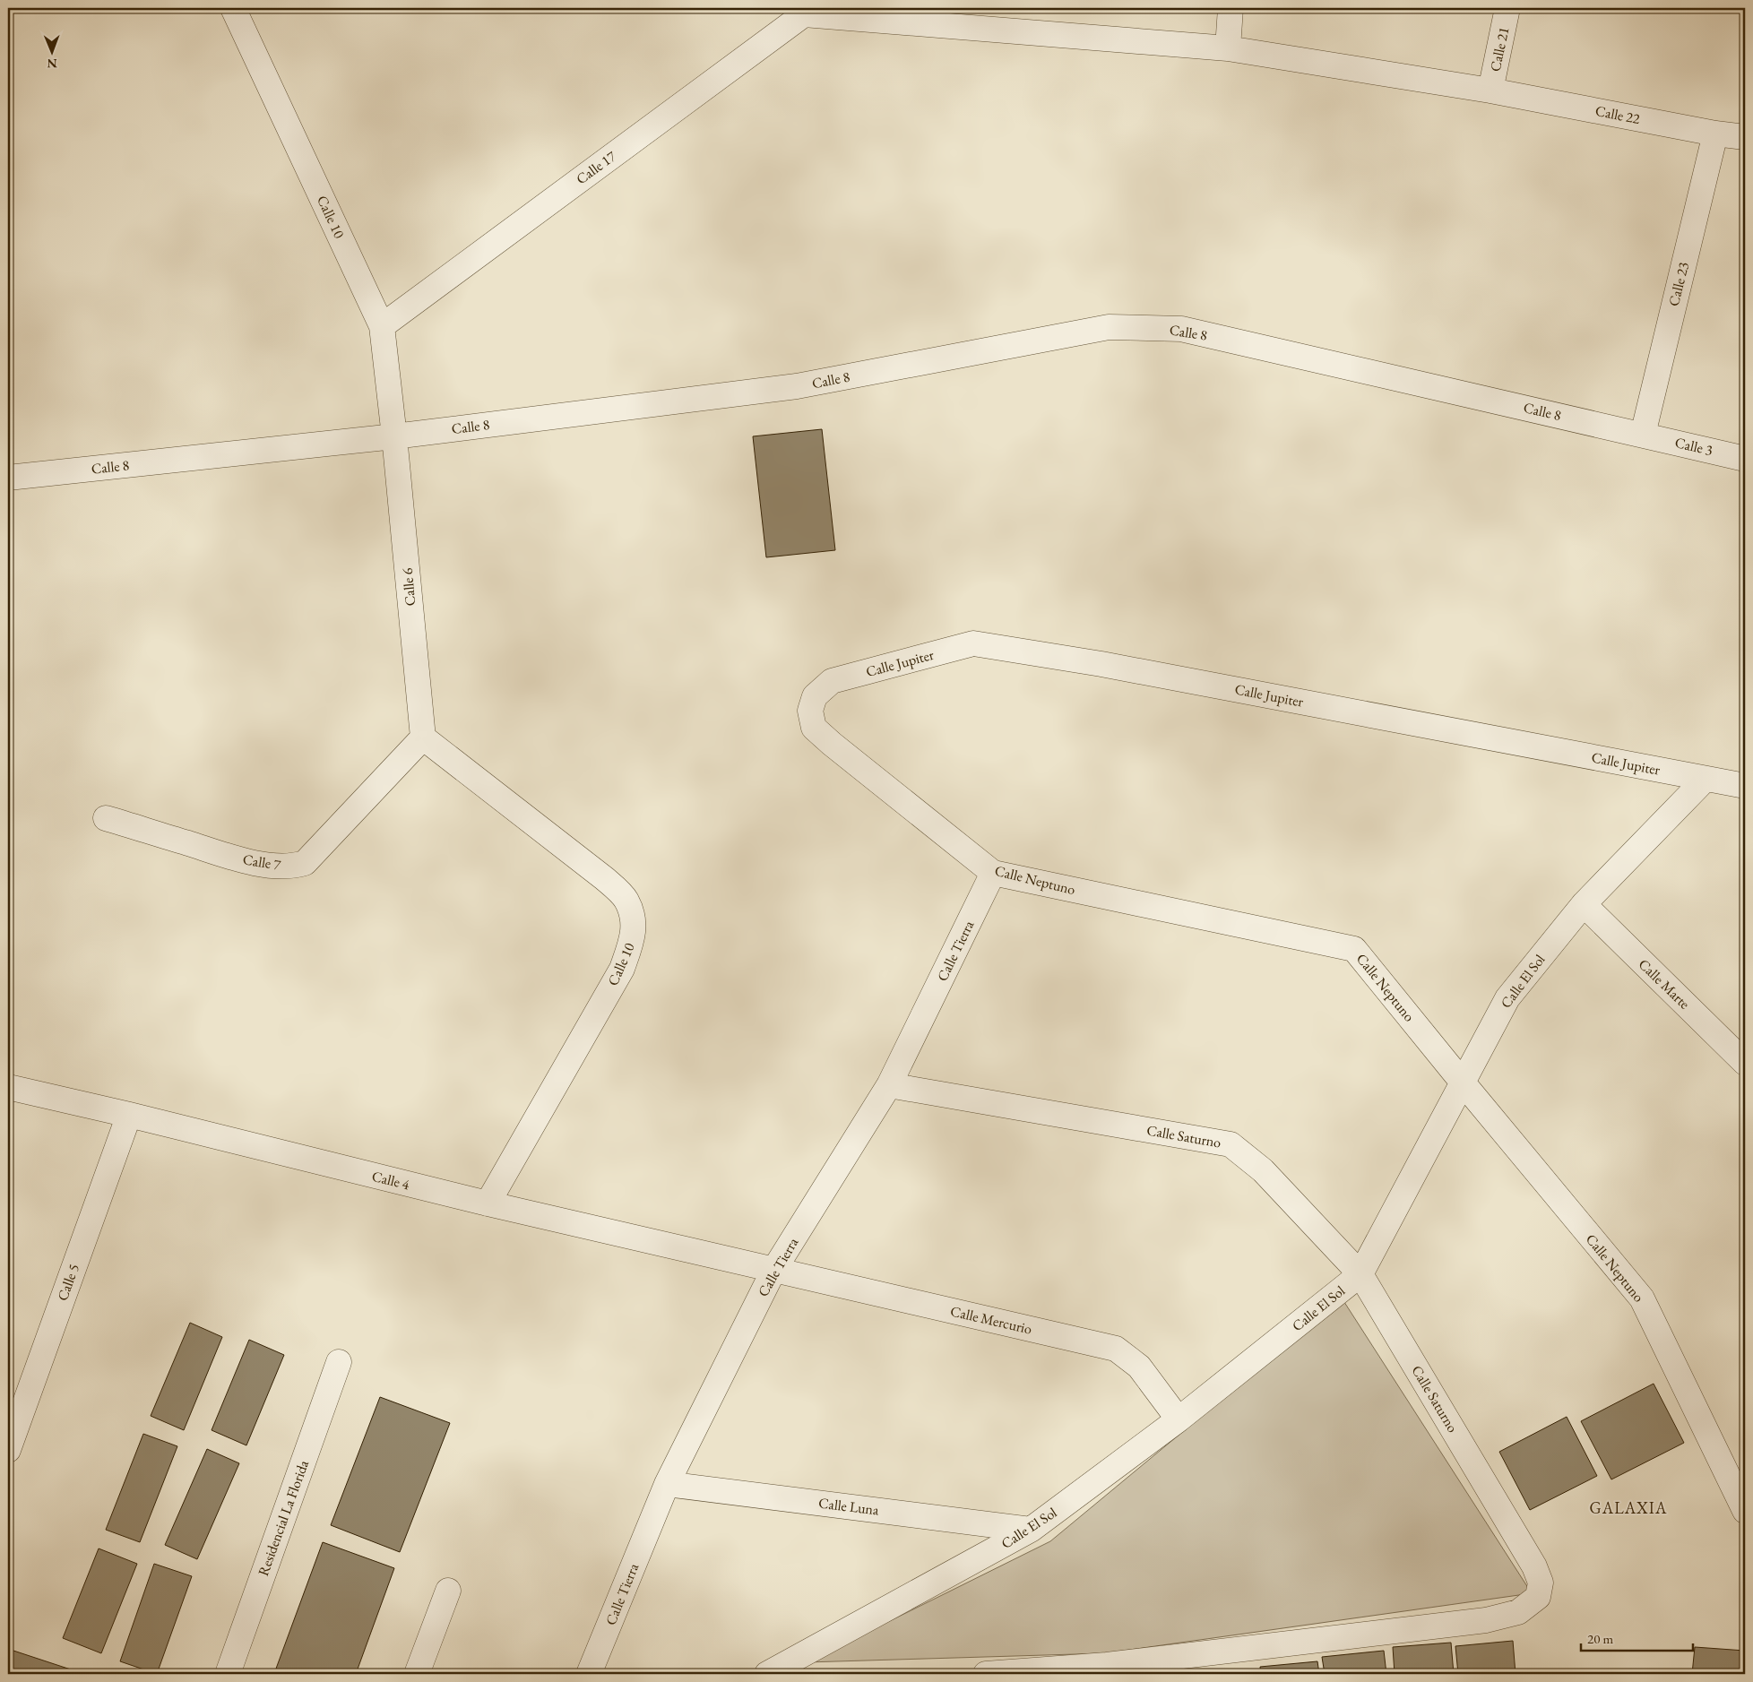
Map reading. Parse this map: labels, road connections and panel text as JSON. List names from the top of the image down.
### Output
{
  "streets": {
    "street": [
      "Calle 21",
      "Calle 22",
      "Calle 17",
      "Calle 10",
      "Calle 23",
      "Calle 8",
      "Calle 3",
      "Calle 6",
      "Calle Jupiter",
      "Calle 7",
      "Calle Neptuno",
      "Calle Tierra",
      "Calle El Sol",
      "Calle Marte",
      "Calle Saturno",
      "Calle 4",
      "Calle 5",
      "Calle Mercurio",
      "Calle Luna",
      "Residencial La Florida"
    ]
  },
  "crossings": [
    ["Calle 21", "Calle 22"],
    ["Calle 22", "Calle 17"],
    ["Calle 22", "Calle 23"],
    ["Calle 17", "Calle 10"],
    ["Calle 10", "Calle 8"],
    ["Calle 10", "Calle 6"],
    ["Calle 10", "Calle 7"],
    ["Calle 10", "Calle 4"],
    ["Calle 23", "Calle 8"],
    ["Calle 23", "Calle 3"],
    ["Calle 8", "Calle 3"],
    ["Calle 8", "Calle 6"],
    ["Calle 6", "Calle 7"],
    ["Calle Jupiter", "Calle Neptuno"],
    ["Calle Jupiter", "Calle El Sol"],
    ["Calle Neptuno", "Calle Tierra"],
    ["Calle Neptuno", "Calle El Sol"],
    ["Calle Tierra", "Calle Saturno"],
    ["Calle Tierra", "Calle 4"],
    ["Calle Tierra", "Calle Mercurio"],
    ["Calle Tierra", "Calle Luna"],
    ["Calle El Sol", "Calle Marte"],
    ["Calle El Sol", "Calle Saturno"],
    ["Calle El Sol", "Calle Mercurio"],
    ["Calle El Sol", "Calle Luna"],
    ["Calle 4", "Calle 5"],
    ["Calle 4", "Calle Mercurio"]
  ],
  "districts": ["GALAXIA"],
  "scale_bar": "20 m",
  "north": "bottom"
}
